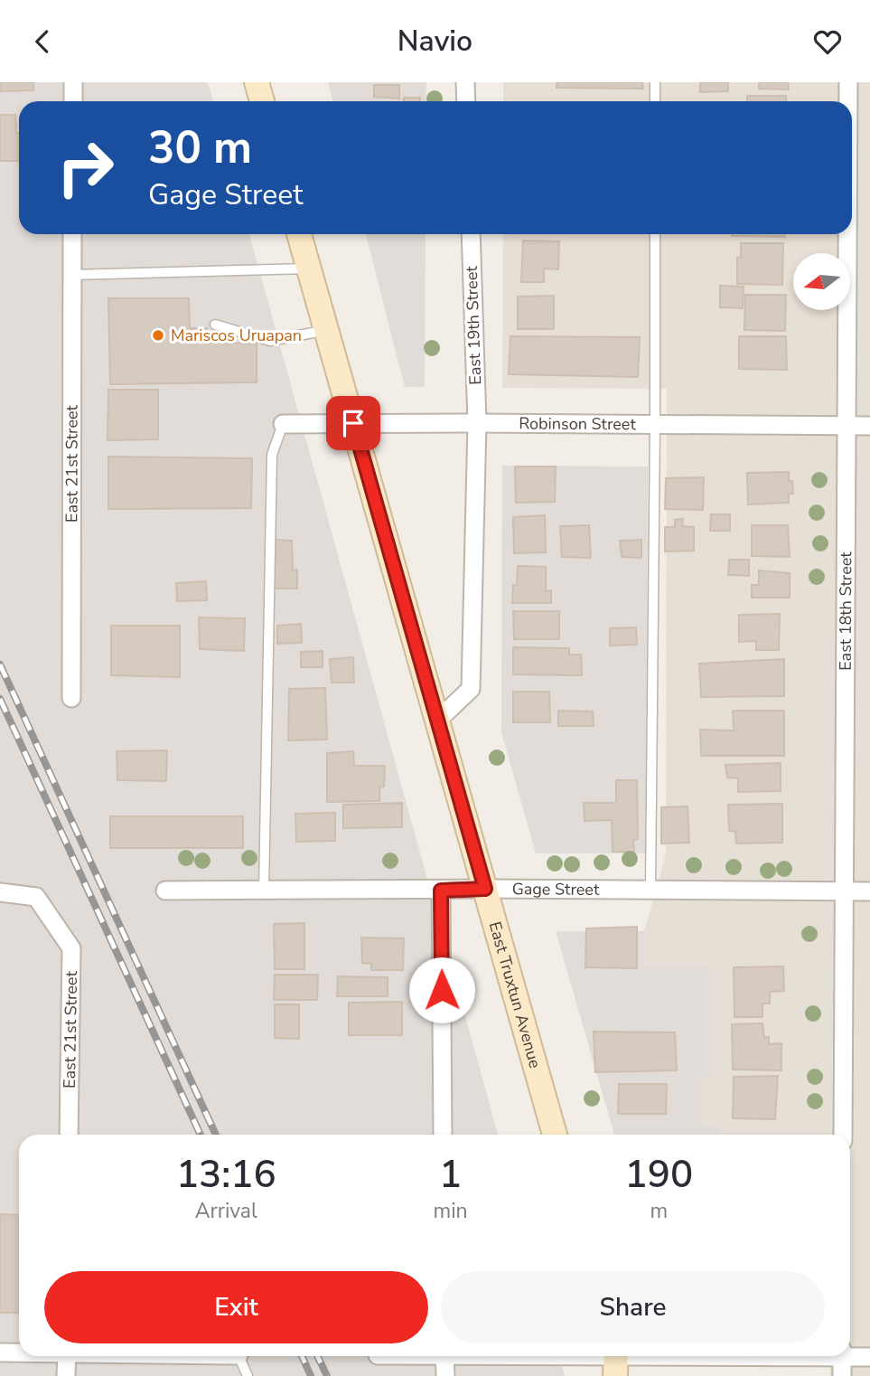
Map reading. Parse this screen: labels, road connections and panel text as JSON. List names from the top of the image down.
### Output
{
  "streets": {
    "main road": ["East Truxtun Avenue"],
    "street": [
      "East 19th Street",
      "Robinson Street",
      "East 21st Street",
      "East 18th Street",
      "Gage Street"
    ]
  },
  "crossings": [
    ["East 19th Street", "Robinson Street"],
    ["East 19th Street", "East Truxtun Avenue"],
    ["Robinson Street", "East 18th Street"],
    ["Robinson Street", "East Truxtun Avenue"],
    ["East 18th Street", "Gage Street"],
    ["Gage Street", "East Truxtun Avenue"]
  ],
  "places": ["Mariscos Uruapan"],
  "north": "left",
  "page": {
    "header": "Navio",
    "turn": ["30 m", "Gage Street"],
    "eta": [
      "13:16",
      "Arrival",
      "1",
      "min",
      "190",
      "m"
    ],
    "buttons": ["Exit", "Share"]
  }
}
